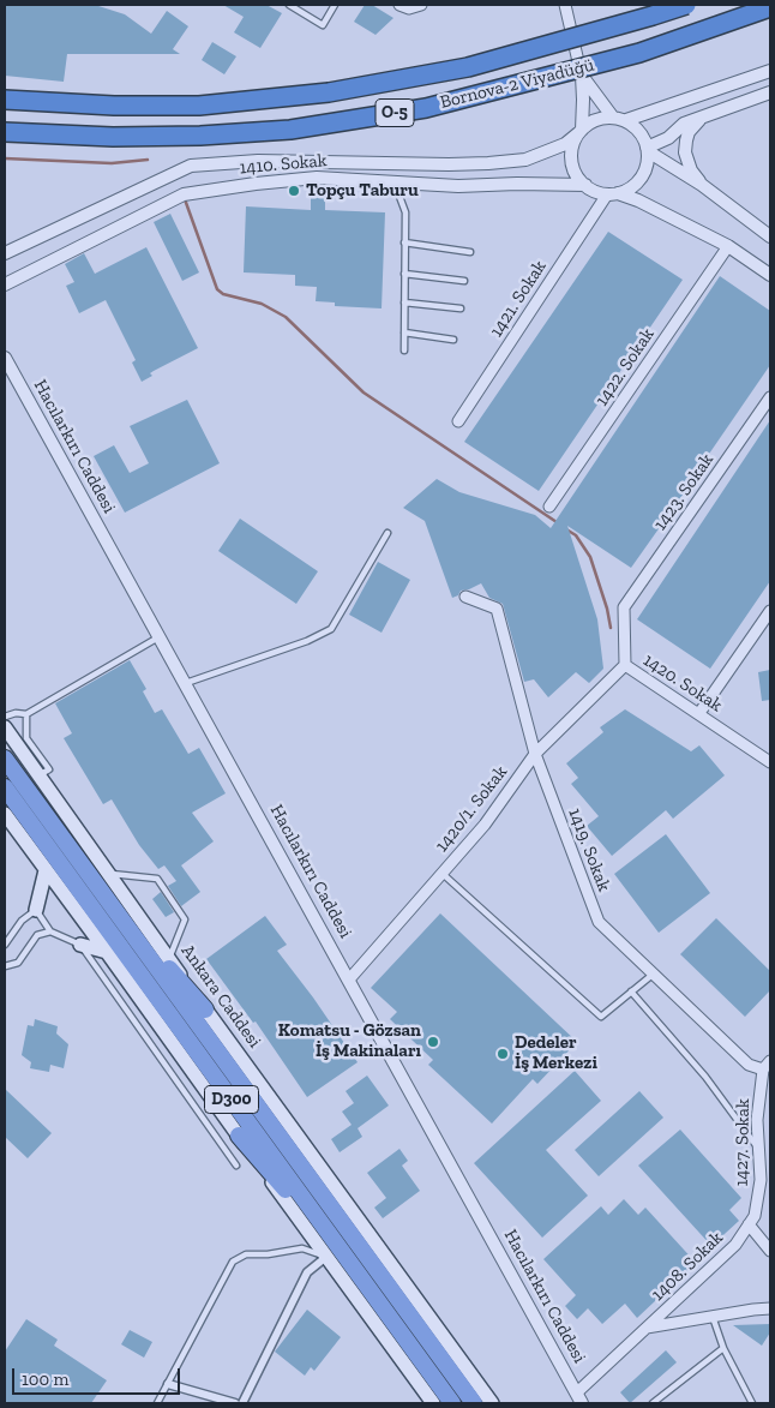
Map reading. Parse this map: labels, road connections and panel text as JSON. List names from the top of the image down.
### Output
{
  "streets": {
    "highway": [
      "Bornova-2 Viyadüğü",
      "O-5",
      "Ankara Caddesi",
      "D300"
    ],
    "street": [
      "1410. Sokak",
      "1421. Sokak",
      "1422. Sokak",
      "Hacılarkırı Caddesi",
      "1423. Sokak",
      "1420. Sokak",
      "1420/1. Sokak",
      "1419. Sokak",
      "1427. Sokak",
      "1408. Sokak"
    ]
  },
  "crossings": [
    ["1410. Sokak", "1421. Sokak"],
    ["Hacılarkırı Caddesi", "1420/1. Sokak"],
    ["Hacılarkırı Caddesi", "1408. Sokak"],
    ["1423. Sokak", "1420. Sokak"],
    ["1420. Sokak", "1420/1. Sokak"],
    ["1420/1. Sokak", "1419. Sokak"],
    ["1419. Sokak", "1427. Sokak"],
    ["1427. Sokak", "1408. Sokak"]
  ],
  "places": ["Topçu Taburu", "Komatsu - Gözsan İş Makinaları", "Dedeler İş Merkezi"],
  "scale_bar": "100 m"
}
